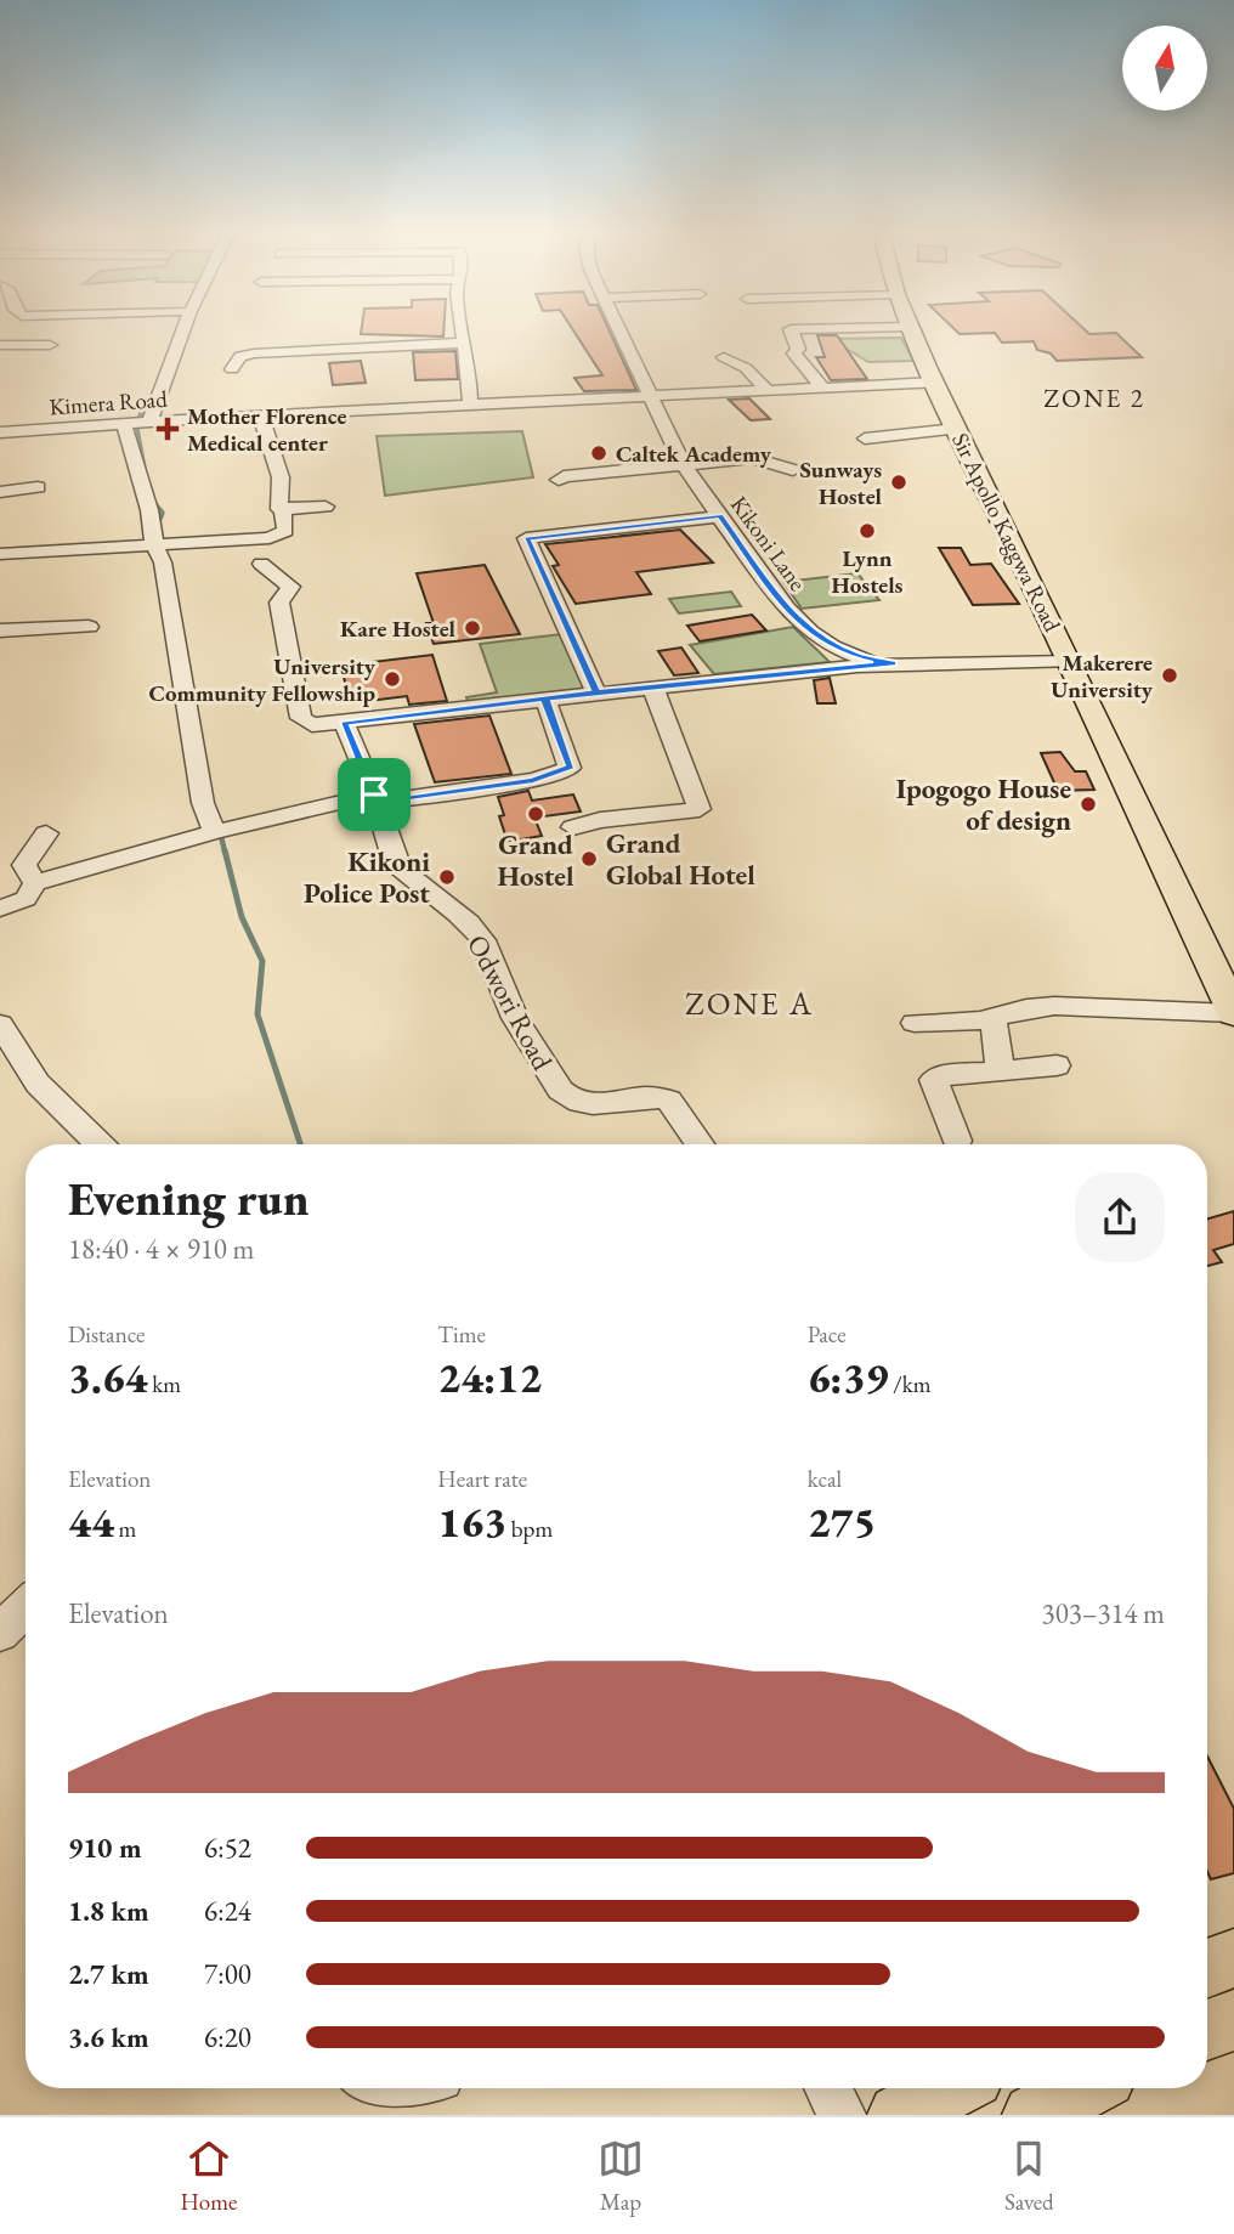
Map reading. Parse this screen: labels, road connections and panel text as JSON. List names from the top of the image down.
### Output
{
  "streets": {
    "main road": ["Sir Apollo Kaggwa Road"],
    "street": ["Kimera Road", "Kikoni Lane", "Odwori Road"]
  },
  "crossings": [
    ["Kimera Road", "Sir Apollo Kaggwa Road"],
    ["Kimera Road", "Kikoni Lane"]
  ],
  "districts": ["ZONE 2", "ZONE A"],
  "places": {
    "health": ["Mother Florence Medical center"],
    "other": [
      "Caltek Academy",
      "Sunways Hostel",
      "Lynn Hostels",
      "Kare Hostel",
      "Makerere University",
      "University Community Fellowship",
      "Ipogogo House of design",
      "Grand Hostel",
      "Grand Global Hotel",
      "Kikoni Police Post"
    ]
  },
  "north": "top",
  "page": {
    "heading": ["Evening run", "18:40 · 4 × 910 m"],
    "stats": [
      ["Distance", "3.64 km"],
      ["Time", "24:12"],
      ["Pace", "6:39 /km"],
      ["Elevation", "44 m"],
      ["Heart rate", "163 bpm"],
      ["kcal", "275"]
    ],
    "chart": ["Elevation", "303–314 m"],
    "list": [
      {
        "name": "910 m",
        "note": "6:52"
      },
      {
        "name": "1.8 km",
        "note": "6:24"
      },
      {
        "name": "2.7 km",
        "note": "7:00"
      },
      {
        "name": "3.6 km",
        "note": "6:20"
      }
    ],
    "tabs": ["Home", "Map", "Saved"]
  }
}
